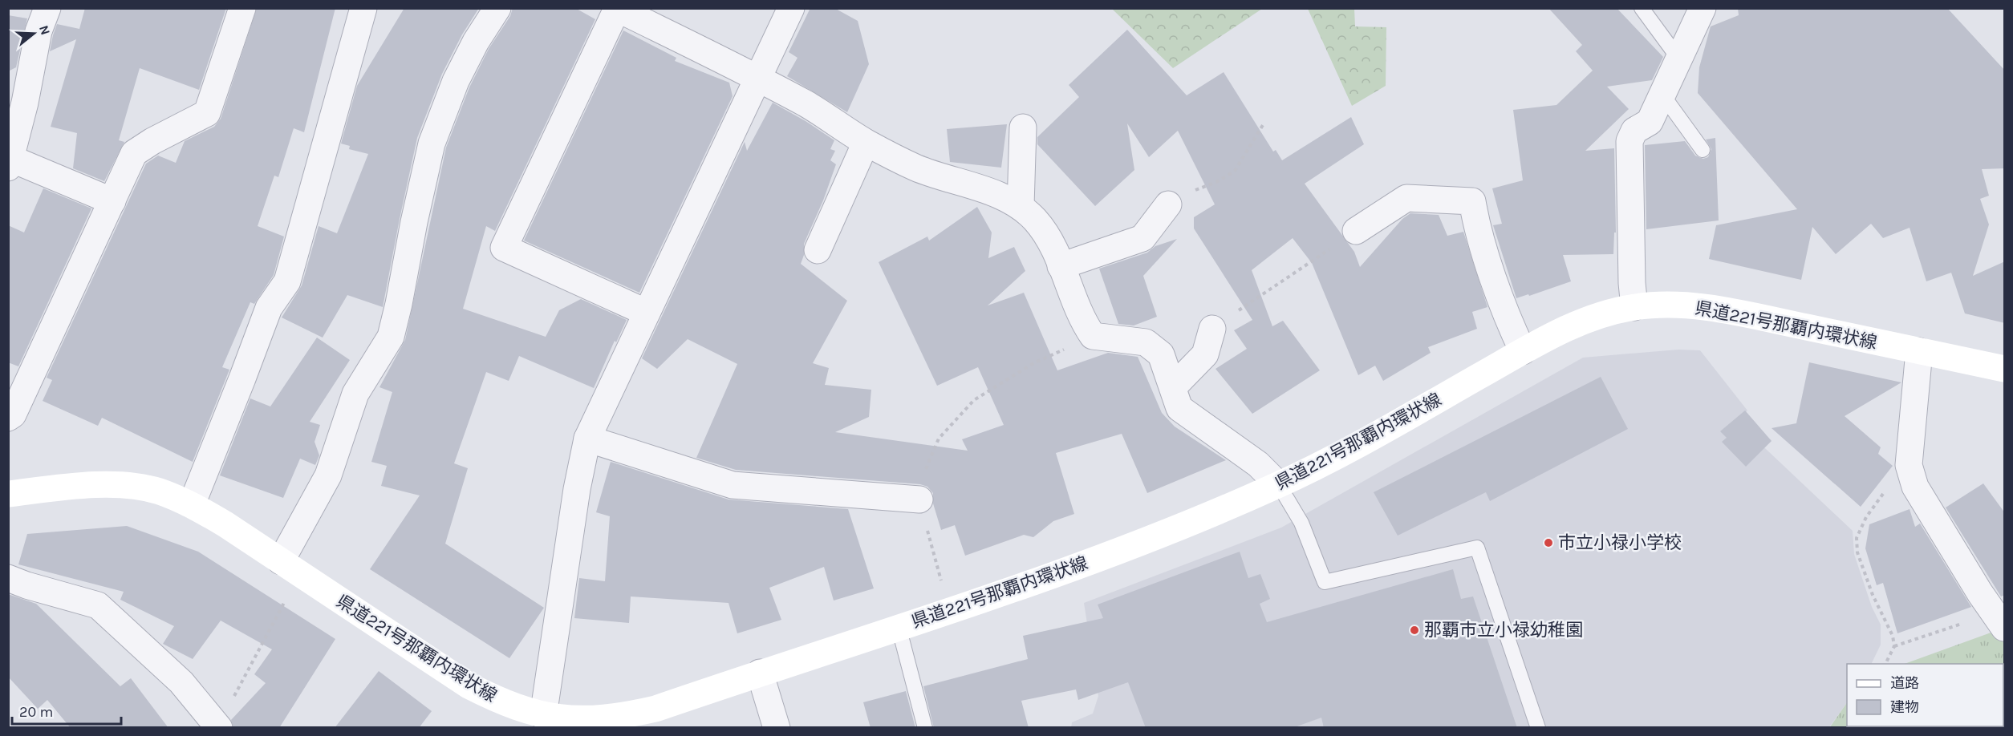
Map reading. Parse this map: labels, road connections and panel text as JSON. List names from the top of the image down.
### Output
{
  "streets": {
    "main road": ["県道221号那覇内環状線"]
  },
  "places": ["市立小禄小学校", "那覇市立小禄幼稚園"],
  "legend": ["道路", "建物"],
  "scale_bar": "20 m",
  "north": "right"
}
